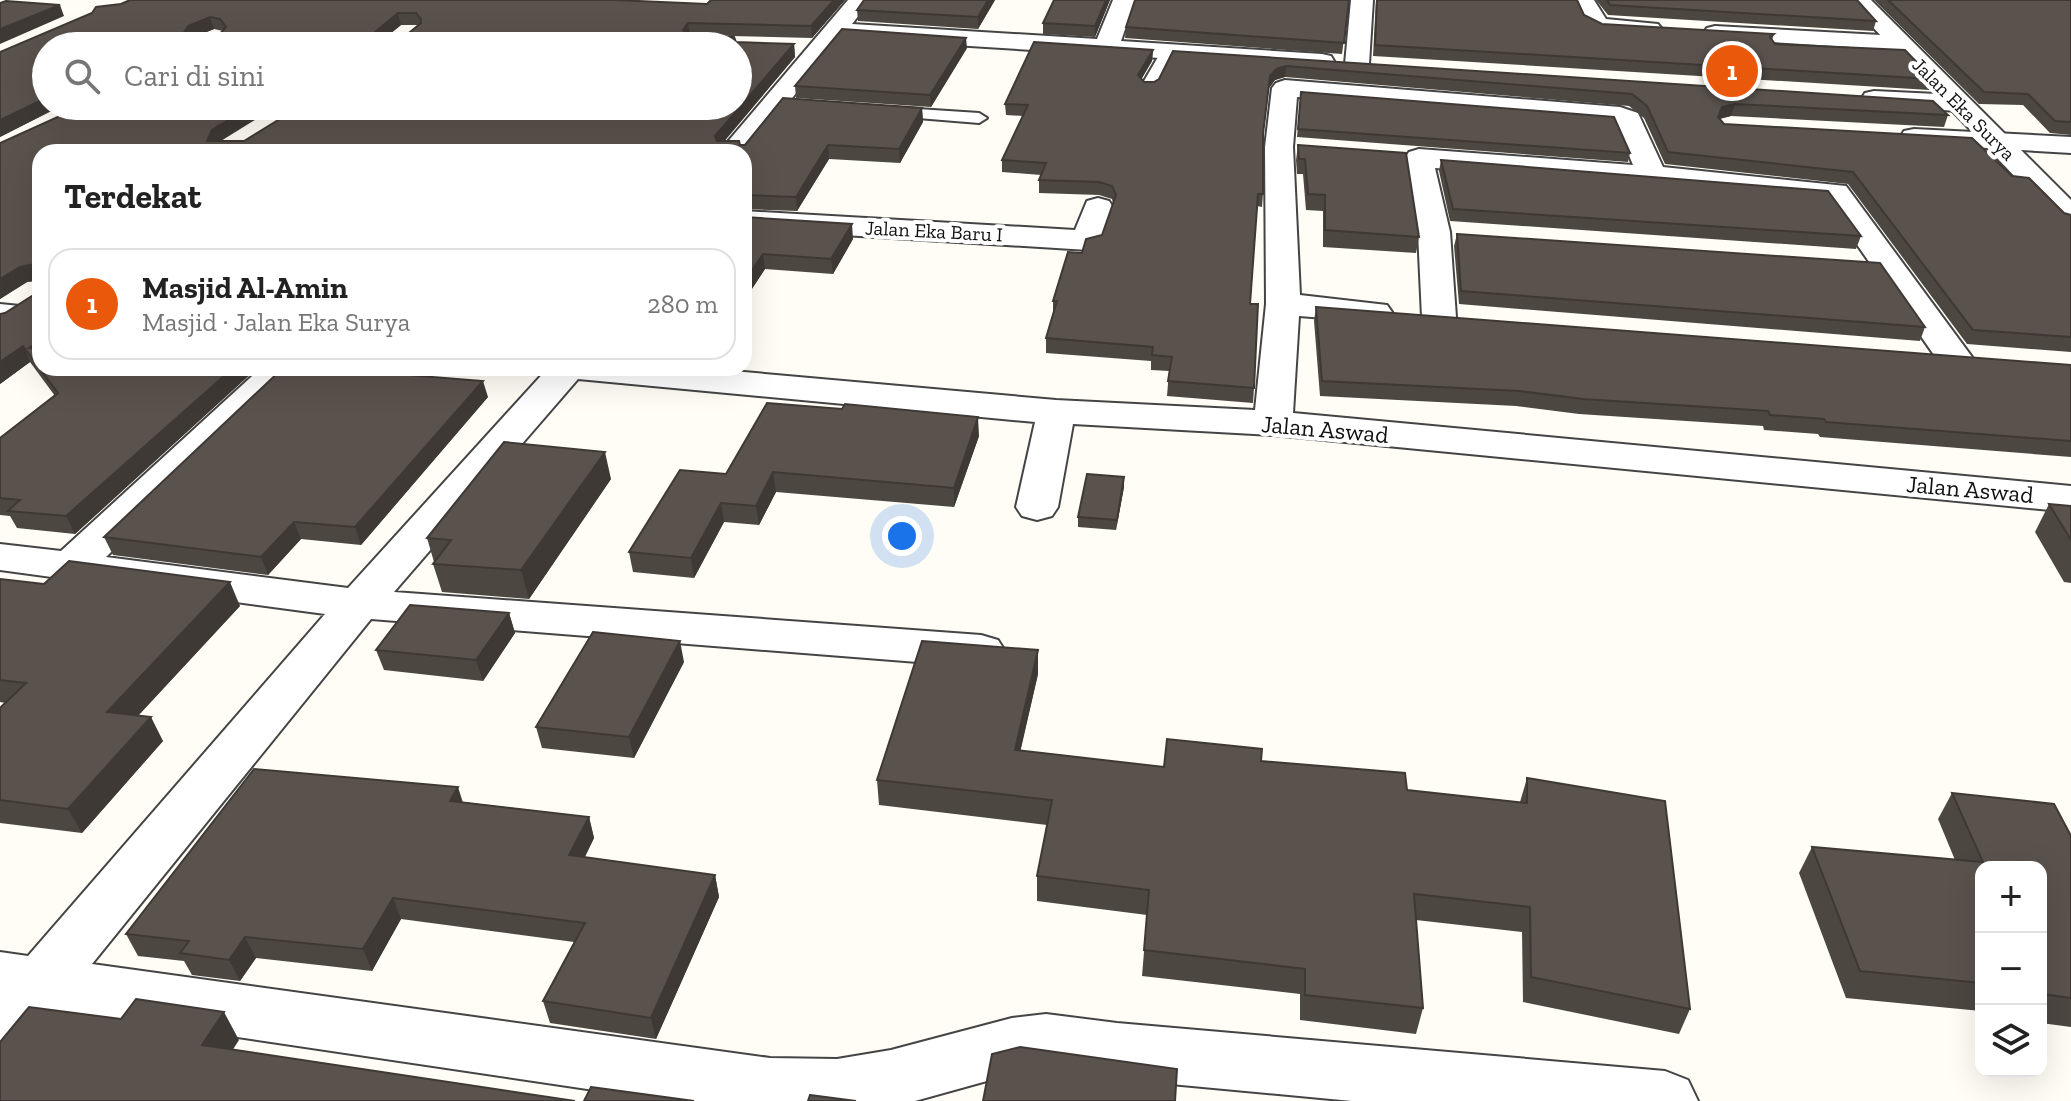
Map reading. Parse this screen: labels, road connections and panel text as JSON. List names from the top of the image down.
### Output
{
  "streets": {
    "street": ["Jalan Eka Surya", "Jalan Eka Baru I", "Jalan Aswad"]
  },
  "page": {
    "search": "Cari di sini",
    "pins": "1",
    "heading": "Terdekat",
    "list": [
      {
        "mark": "1",
        "name": "Masjid Al-Amin",
        "note": "Masjid · Jalan Eka Surya",
        "value": "280 m"
      }
    ],
    "map_buttons": ["+", "−"]
  }
}
